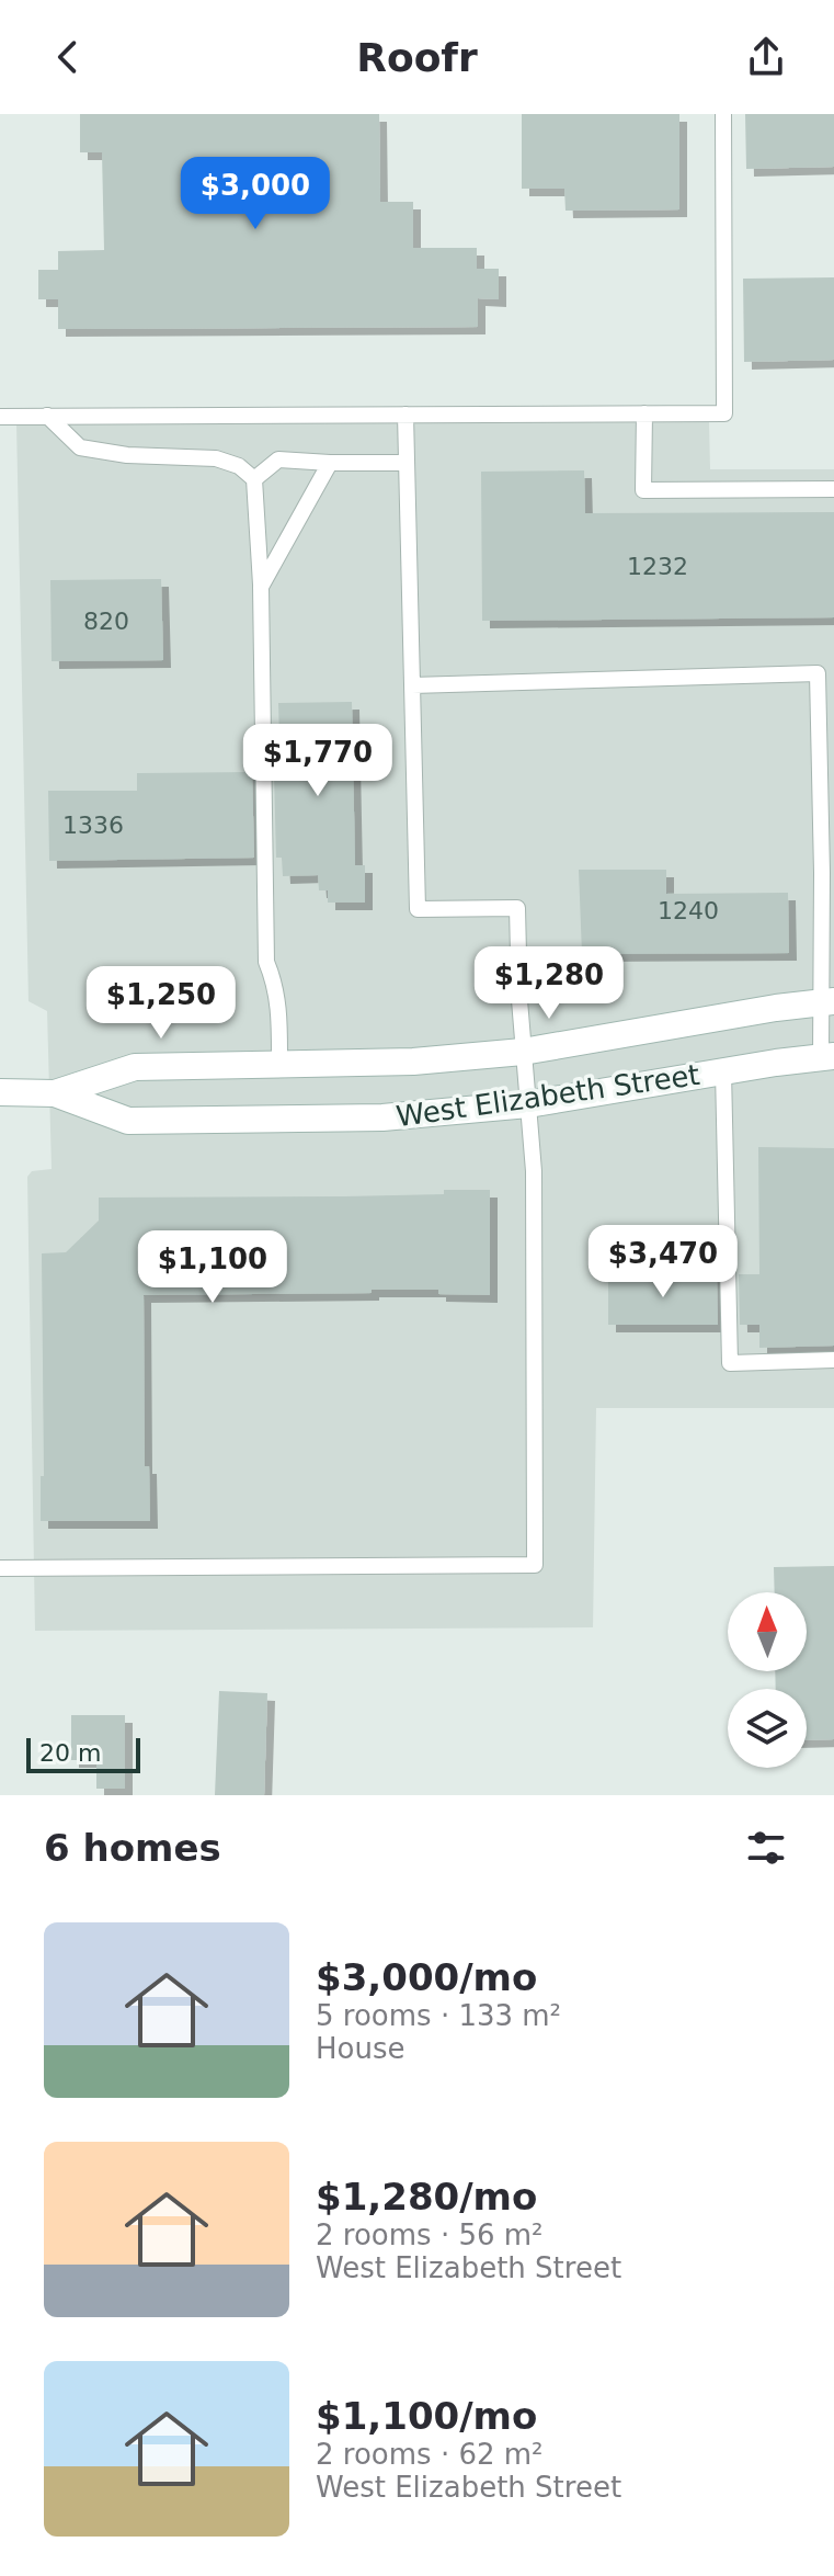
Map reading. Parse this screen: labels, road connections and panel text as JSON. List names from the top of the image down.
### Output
{
  "streets": {
    "main road": ["West Elizabeth Street"]
  },
  "house_numbers": [
    "1232",
    "820",
    "1336",
    "1240"
  ],
  "scale_bar": "20 m",
  "north": "top",
  "page": {
    "header": "Roofr",
    "price": [
      "$3,000",
      "$1,770",
      "$1,280",
      "$1,250",
      "$3,470",
      "$1,100"
    ],
    "scale": "20 m",
    "heading": "6 homes",
    "list": [
      {
        "name": "$3,000/mo",
        "note": "5 rooms · 133 m² · House"
      },
      {
        "name": "$1,280/mo",
        "note": "2 rooms · 56 m² · West Elizabeth Street"
      },
      {
        "name": "$1,100/mo",
        "note": "2 rooms · 62 m² · West Elizabeth Street"
      }
    ]
  }
}
